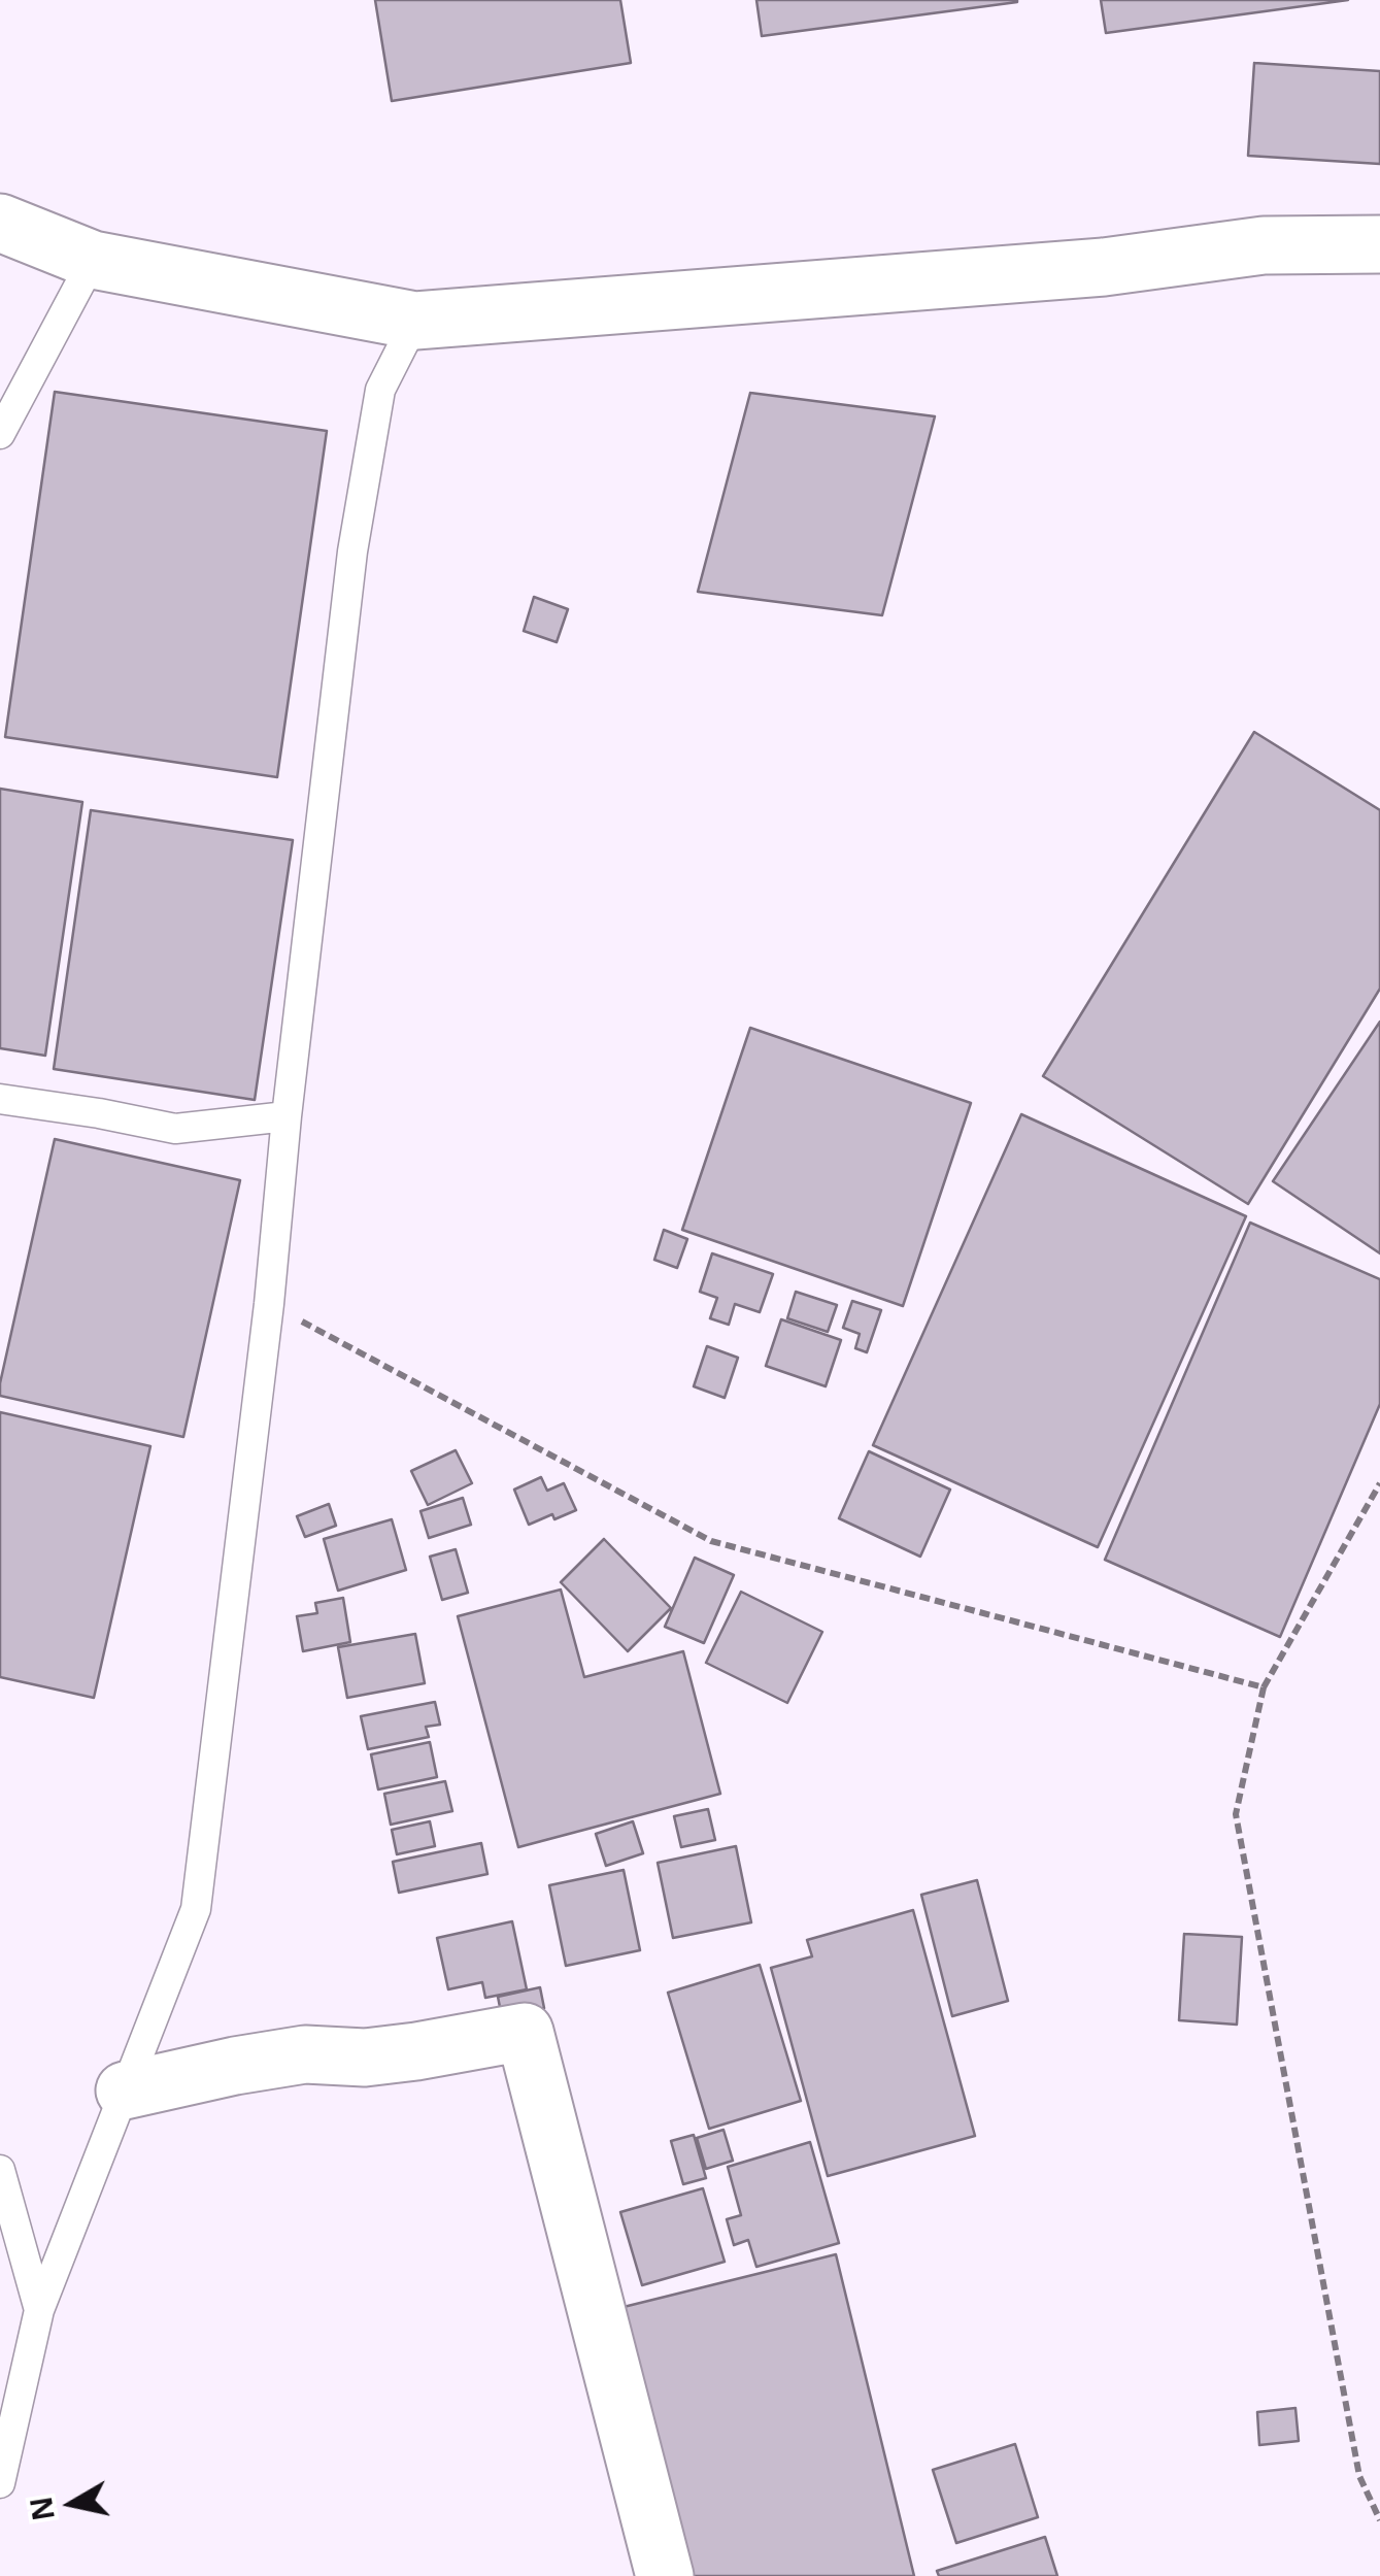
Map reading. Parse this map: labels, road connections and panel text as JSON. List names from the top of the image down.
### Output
{
  "north": "left"
}
